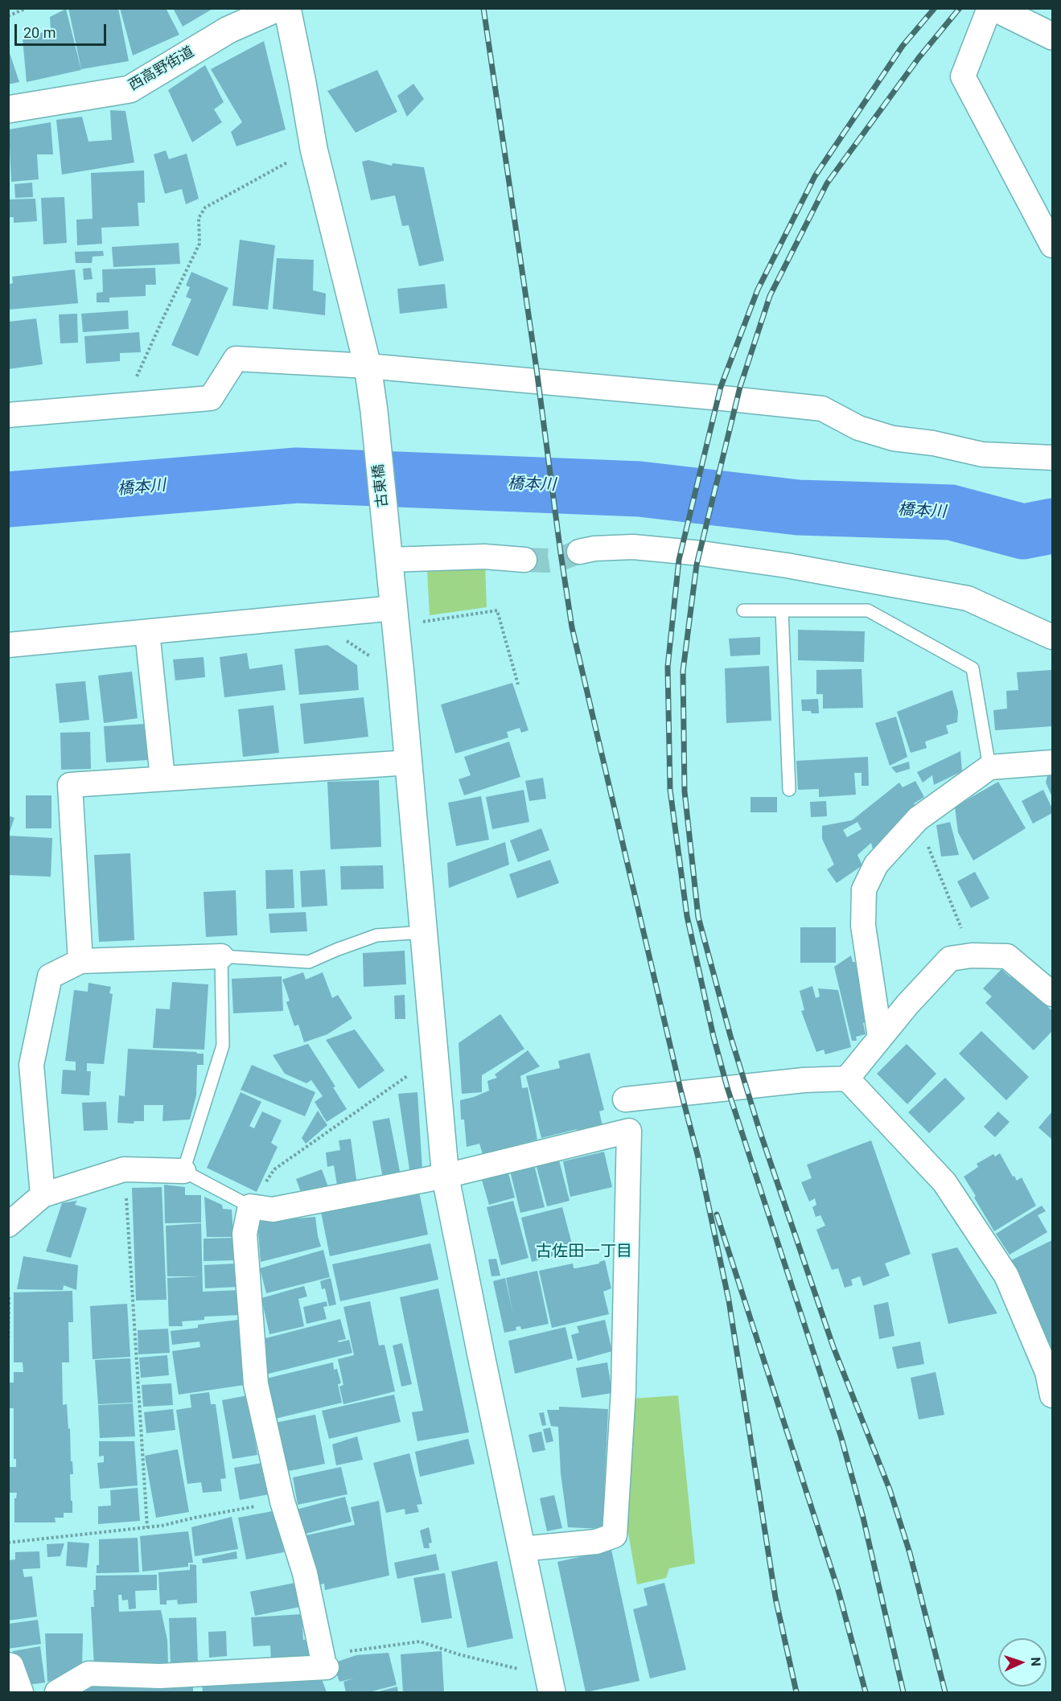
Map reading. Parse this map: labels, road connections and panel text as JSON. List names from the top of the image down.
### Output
{
  "streets": {
    "street": ["西高野街道", "古東橋"]
  },
  "districts": ["古佐田一丁目"],
  "water": ["橋本川"],
  "scale_bar": "20 m",
  "north": "right"
}
